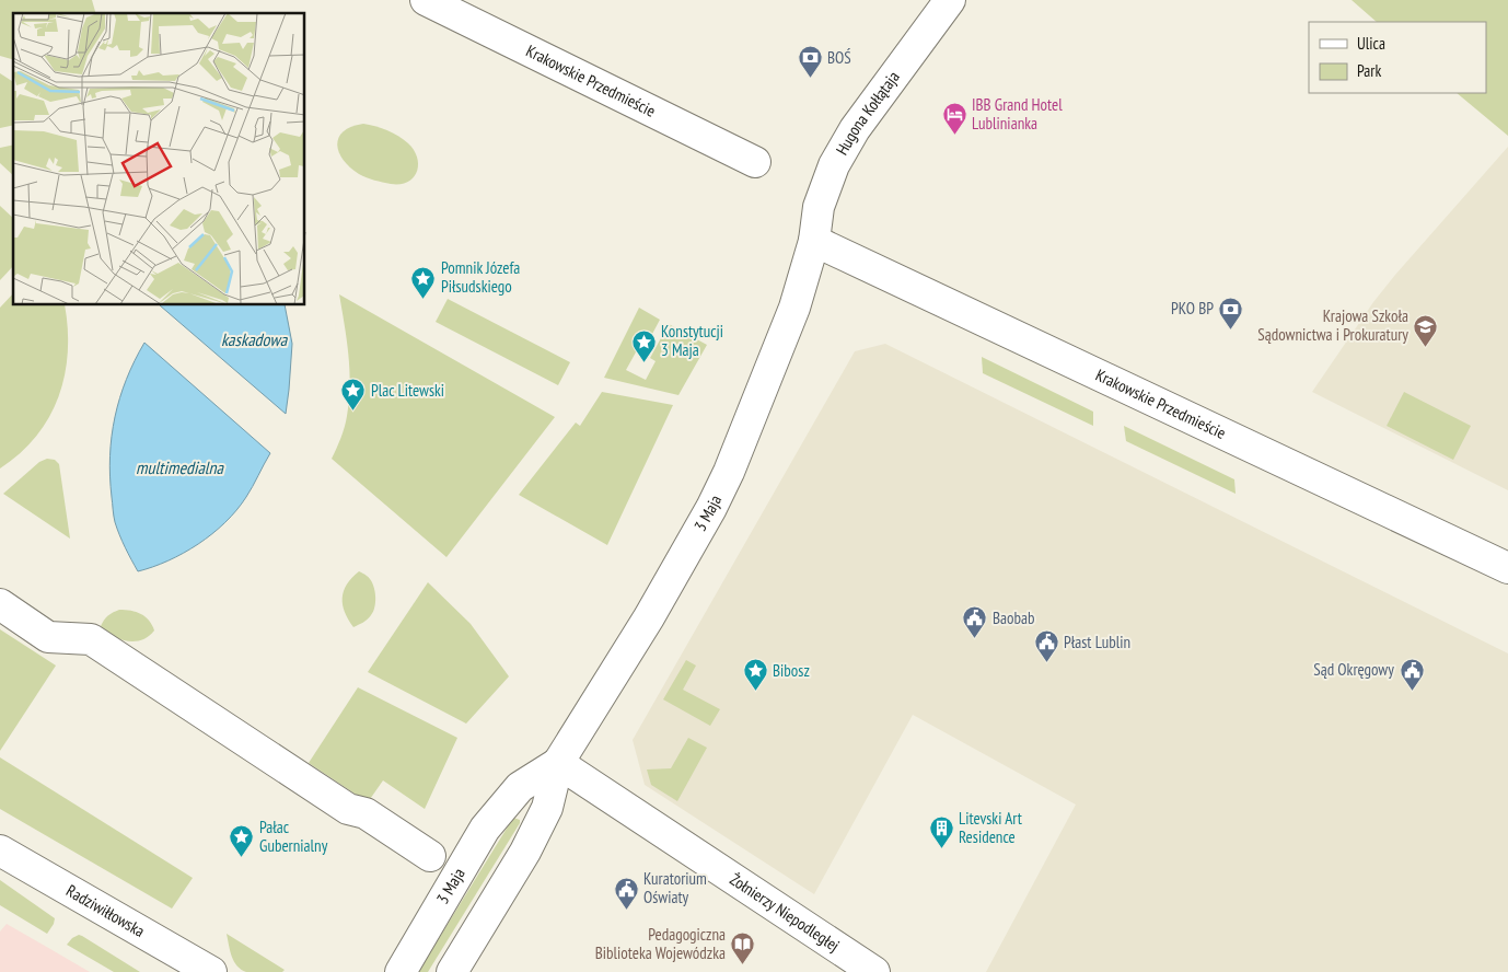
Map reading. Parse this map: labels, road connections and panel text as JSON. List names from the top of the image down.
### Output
{
  "streets": {
    "street": [
      "Krakowskie Przedmieście",
      "Hugona Kołłątaja",
      "3 Maja",
      "Radziwiłłowska",
      "Żołnierzy Niepodległej"
    ]
  },
  "crossings": [
    ["Krakowskie Przedmieście", "Hugona Kołłątaja"],
    ["Krakowskie Przedmieście", "3 Maja"],
    ["Hugona Kołłątaja", "3 Maja"],
    ["3 Maja", "Żołnierzy Niepodległej"]
  ],
  "water": ["kaskadowa", "multimedialna"],
  "places": {
    "bank": ["BOŚ", "PKO BP"],
    "hotel": ["IBB Grand Hotel Lublinianka"],
    "place": [
      "Pomnik Józefa Piłsudskiego",
      "Konstytucji 3 Maja",
      "Plac Litewski",
      "Bibosz",
      "Pałac Gubernialny"
    ],
    "school or university": ["Krajowa Szkoła Sądownictwa i Prokuratury"],
    "public building": [
      "Baobab",
      "Płast Lublin",
      "Sąd Okręgowy",
      "Kuratorium Oświaty"
    ],
    "building": ["Litevski Art Residence"],
    "library": ["Pedagogiczna Biblioteka Wojewódzka"]
  },
  "legend": ["Ulica", "Park"]
}
